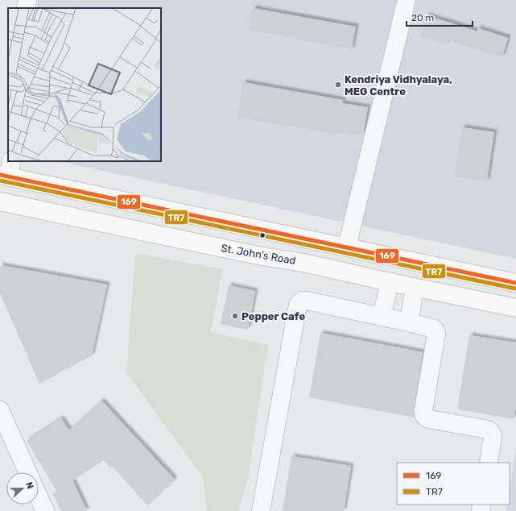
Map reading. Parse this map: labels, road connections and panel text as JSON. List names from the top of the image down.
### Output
{
  "streets": {
    "main road": ["St. John's Road"]
  },
  "places": ["Kendriya Vidhyalaya, MEG Centre", "Pepper Cafe"],
  "lines": ["transit line 169", "transit line TR7"],
  "legend": ["169", "TR7"],
  "scale_bar": "20 m",
  "north": "right"
}
